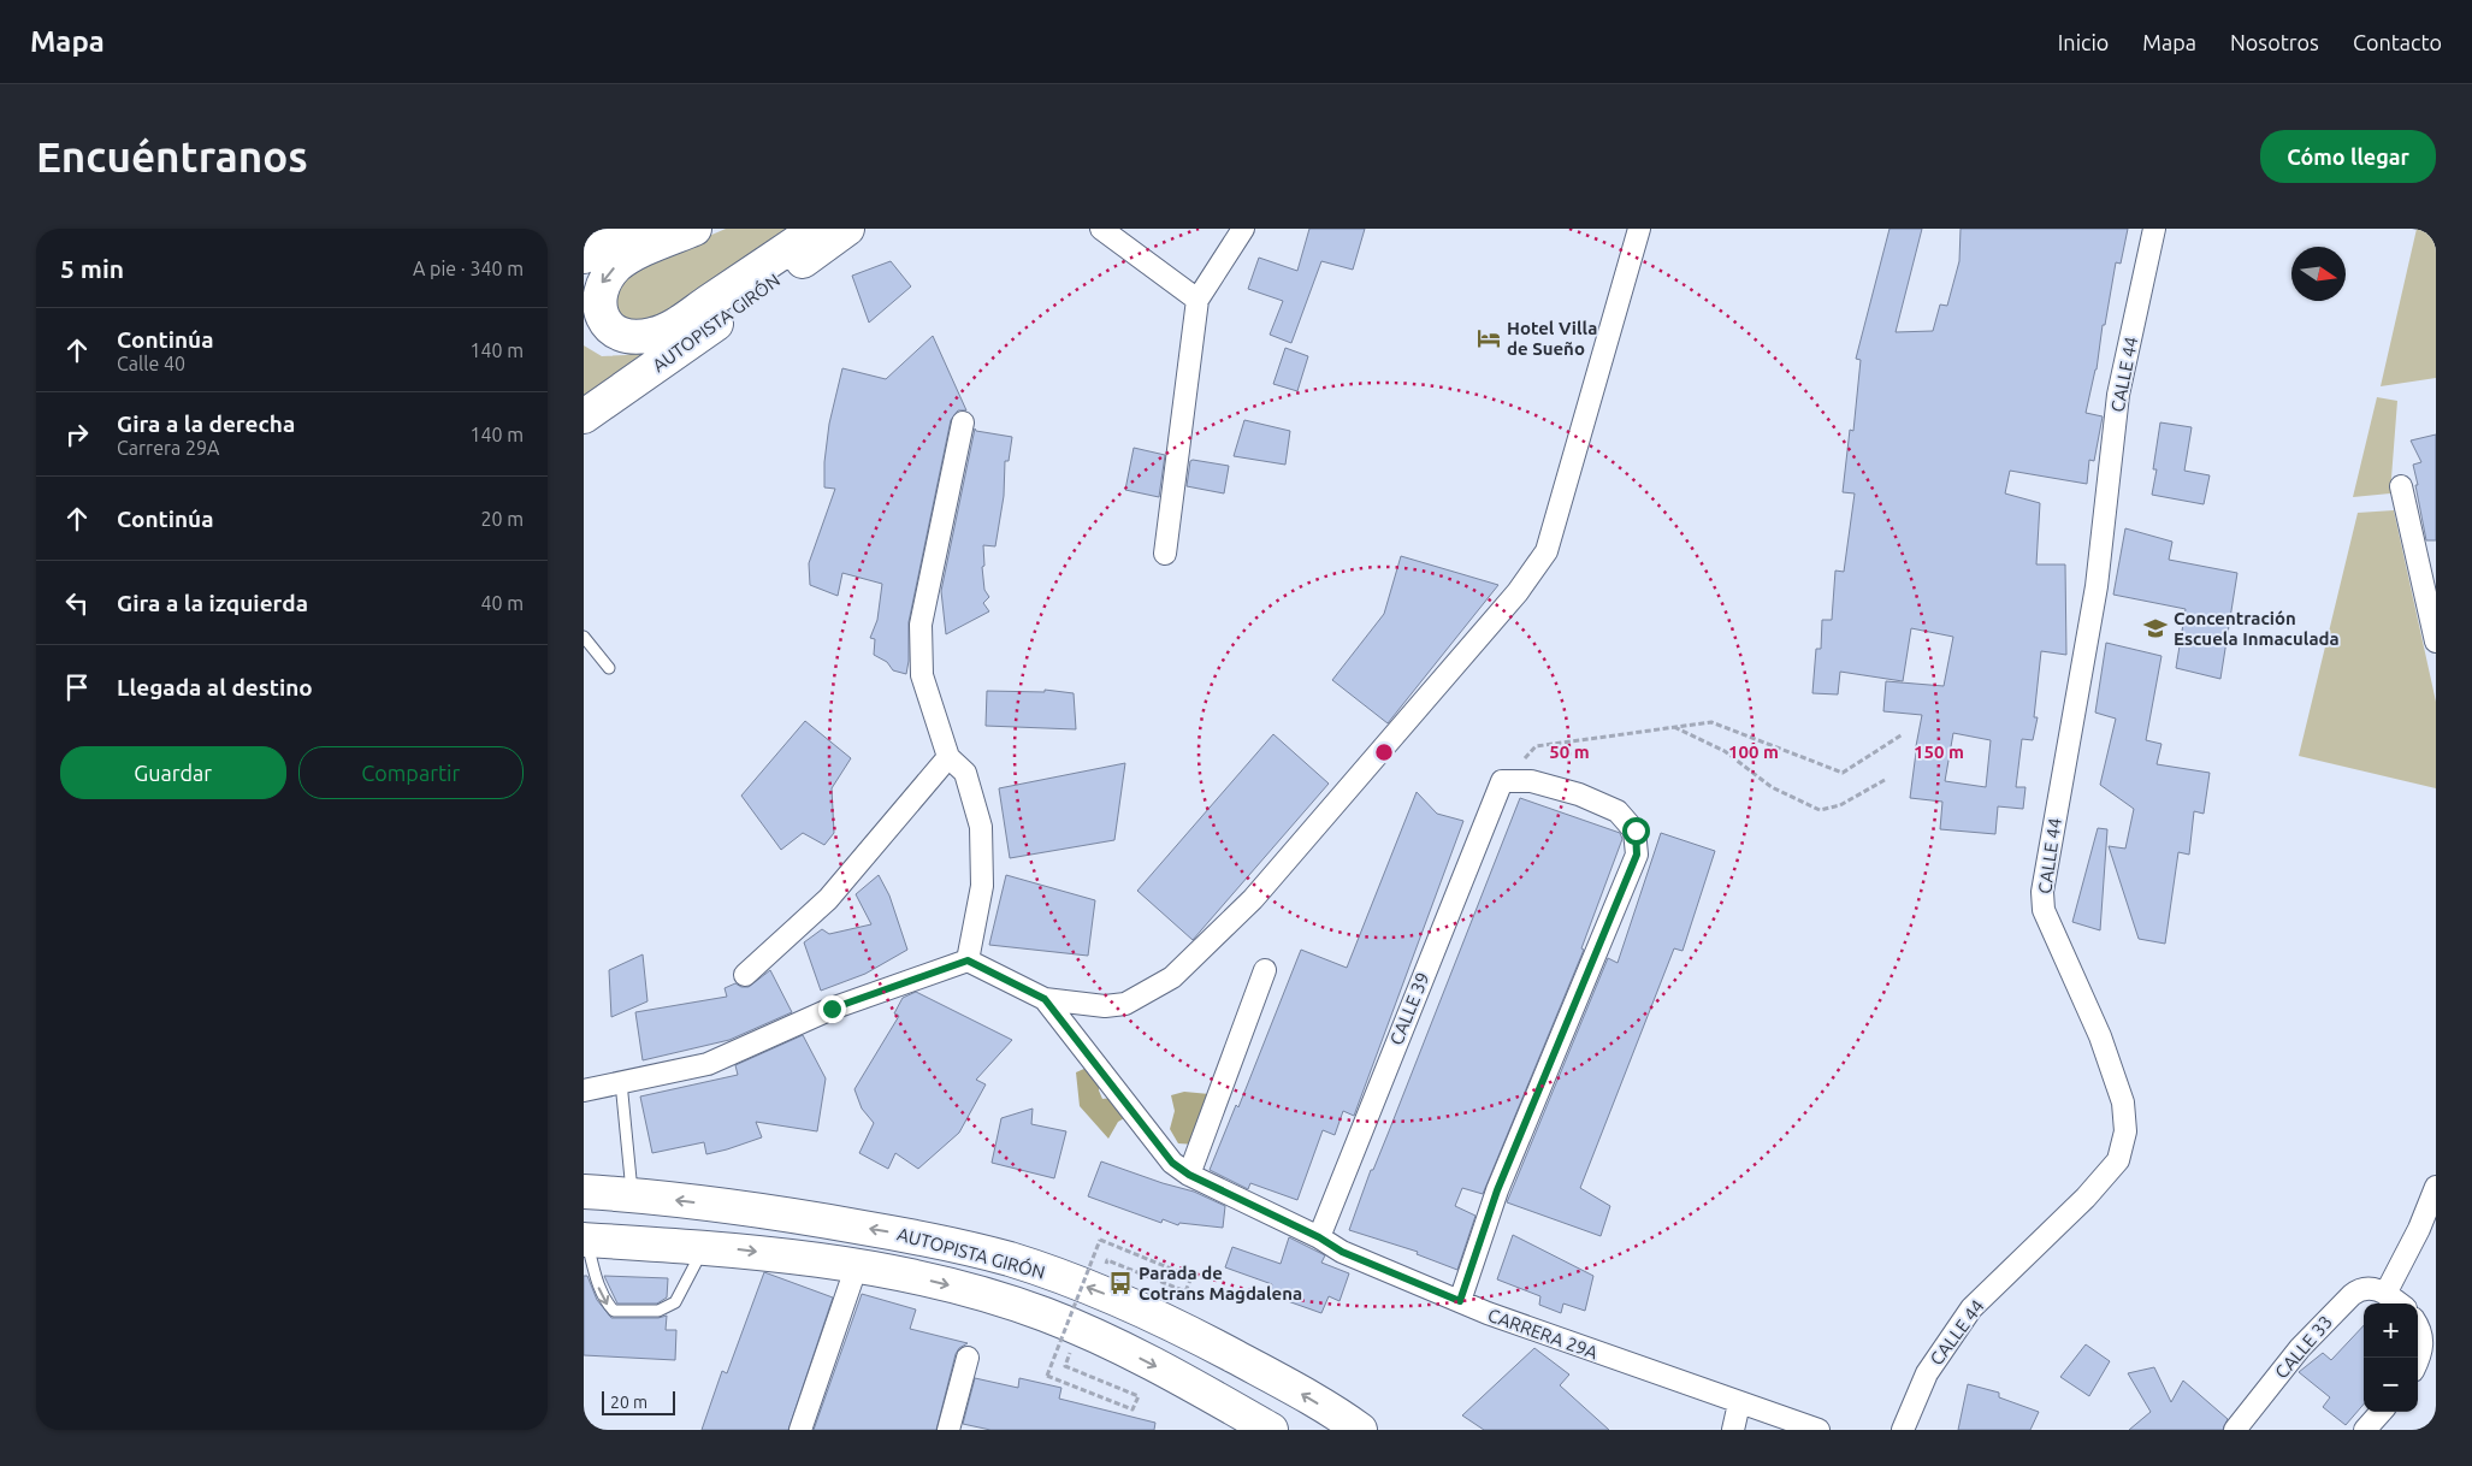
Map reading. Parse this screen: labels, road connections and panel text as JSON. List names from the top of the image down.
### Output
{
  "streets": {
    "highway": ["AUTOPISTA GIRÓN"],
    "street": [
      "CALLE 44",
      "CALLE 39",
      "CARRERA 29A",
      "CALLE 33"
    ]
  },
  "crossings": [
    ["CALLE 39", "CARRERA 29A"]
  ],
  "places": {
    "hotel": ["Hotel Villa de Sueño"],
    "school or university": ["Concentración Escuela Inmaculada"],
    "bus stop": ["Parada de Cotrans Magdalena"]
  },
  "scale_bar": "20 m",
  "north": "right",
  "page": {
    "header": "Mapa",
    "nav": [
      "Inicio",
      "Mapa",
      "Nosotros",
      "Contacto"
    ],
    "buttons": [
      "Cómo llegar",
      ["Guardar", "Compartir"]
    ],
    "title": "Encuéntranos",
    "heading": ["5 min", "A pie · 340 m"],
    "list": [
      ["Continúa", "Calle 40", "140 m"],
      ["Gira a la derecha", "Carrera 29A", "140 m"],
      ["Continúa", "20 m"],
      ["Gira a la izquierda", "40 m"],
      "Llegada al destino"
    ],
    "map_buttons": ["+", "−"],
    "scale": "20 m"
  },
  "rings": ["50 m", "100 m", "150 m"]
}
